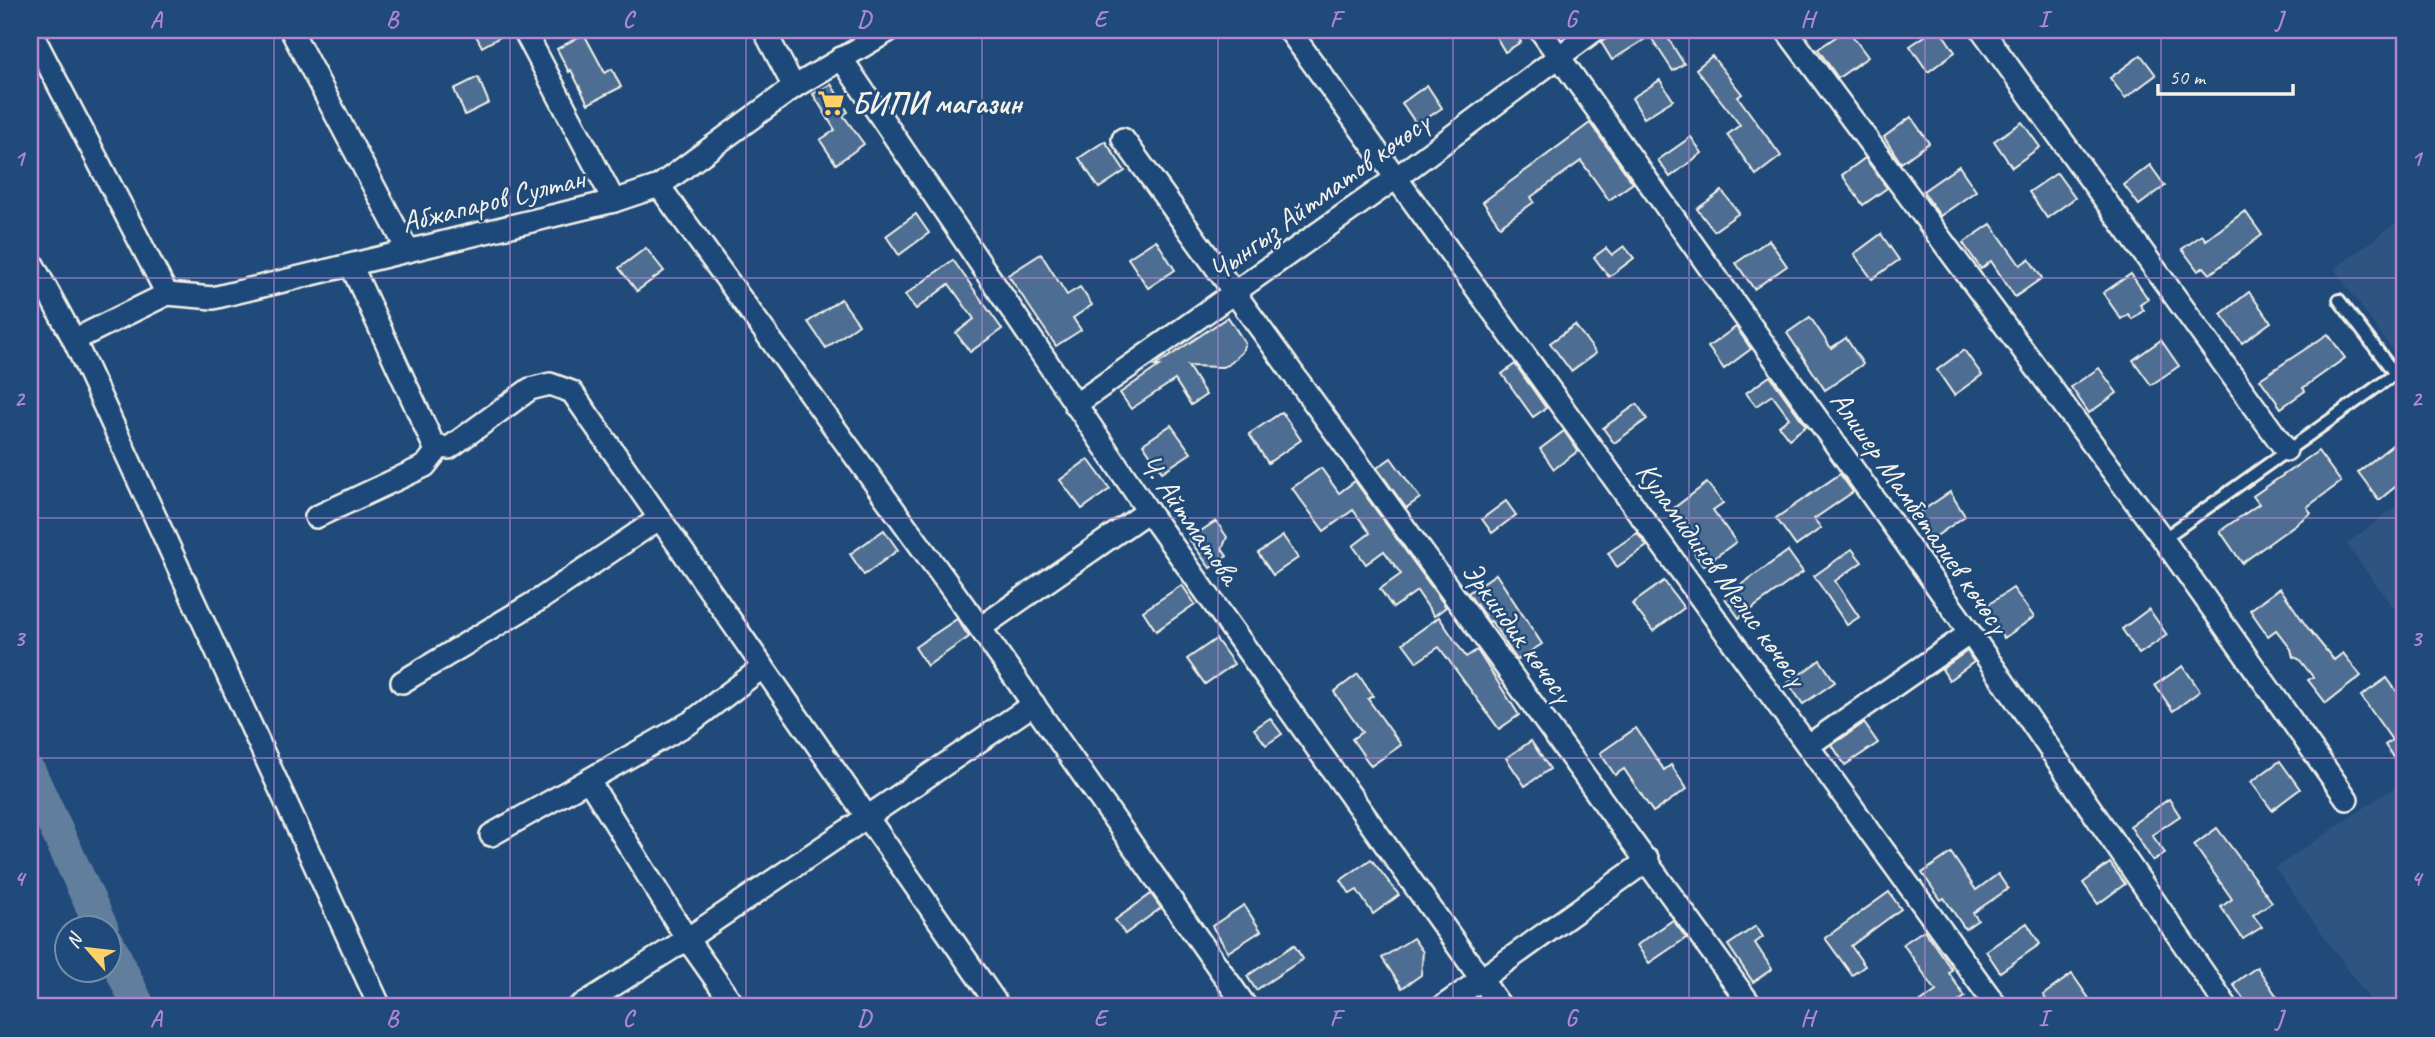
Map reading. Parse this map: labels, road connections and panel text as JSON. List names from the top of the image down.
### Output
{
  "streets": {
    "street": [
      "Чынгыз Айтматов көчөсү",
      "Абжапаров Султан",
      "Алишер Мамбеталиев көчөсү",
      "Ч. Айтматова",
      "Куламидинов Мелис көчөсү",
      "Эркиндик көчөсү"
    ]
  },
  "crossings": [
    ["Чынгыз Айтматов көчөсү", "Алишер Мамбеталиев көчөсү"],
    ["Чынгыз Айтматов көчөсү", "Ч. Айтматова"],
    ["Чынгыз Айтматов көчөсү", "Куламидинов Мелис көчөсү"],
    ["Чынгыз Айтматов көчөсү", "Эркиндик көчөсү"],
    ["Абжапаров Султан", "Ч. Айтматова"]
  ],
  "places": {
    "supermarket": ["БИПИ магазин"]
  },
  "scale_bar": "50 m",
  "north": "top left",
  "grid": {
    "columns": [
      "A",
      "B",
      "C",
      "D",
      "E",
      "F",
      "G",
      "H",
      "I",
      "J"
    ],
    "rows": [
      "1",
      "2",
      "3",
      "4"
    ]
  }
}
